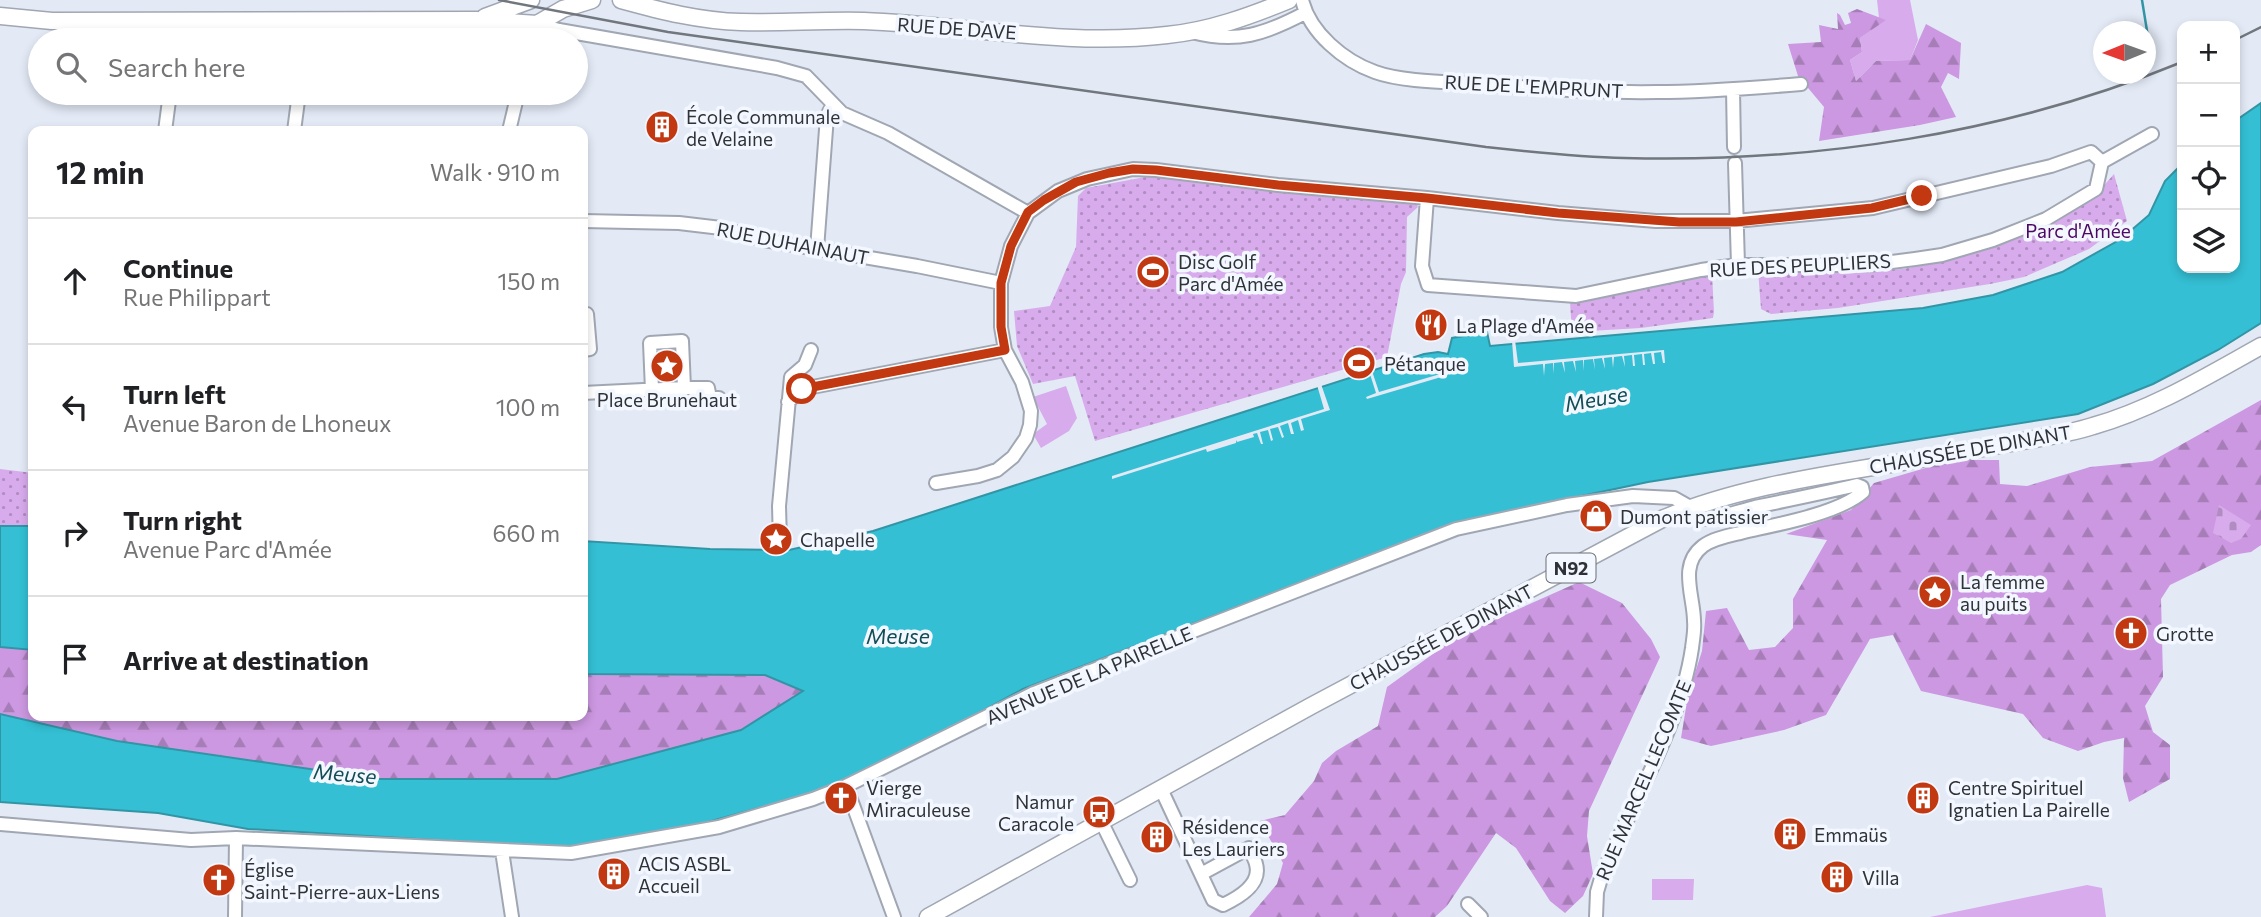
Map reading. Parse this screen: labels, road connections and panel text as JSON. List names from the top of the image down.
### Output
{
  "streets": {
    "main road": ["RUE DE DAVE", "CHAUSSÉE DE DINANT", "N92"],
    "street": [
      "RUE DE L'EMPRUNT",
      "RUE DUHAINAUT",
      "RUE DES PEUPLIERS",
      "AVENUE DE LA PAIRELLE",
      "RUE MARCEL LECOMTE"
    ]
  },
  "crossings": [
    ["CHAUSSÉE DE DINANT", "AVENUE DE LA PAIRELLE"],
    ["CHAUSSÉE DE DINANT", "RUE MARCEL LECOMTE"],
    ["AVENUE DE LA PAIRELLE", "RUE MARCEL LECOMTE"]
  ],
  "water": ["Meuse"],
  "parks": ["Parc d'Amée"],
  "places": {
    "building": [
      "École Communale de Velaine",
      "Centre Spirituel Ignatien La Pairelle",
      "Emmaüs",
      "Résidence Les Lauriers",
      "ACIS ASBL Accueil",
      "Villa"
    ],
    "sports": ["Disc Golf Parc d'Amée", "Pétanque"],
    "restaurant": ["La Plage d'Amée"],
    "place": ["Place Brunehaut", "Chapelle", "La femme au puits"],
    "shop": ["Dumont patissier"],
    "church": ["Grotte", "Vierge Miraculeuse", "Église Saint-Pierre-aux-Liens"],
    "bus stop": ["Namur Caracole"]
  },
  "north": "left",
  "page": {
    "map_buttons": ["+", "−"],
    "search": "Search here",
    "heading": ["12 min", "Walk · 910 m"],
    "list": [
      ["Continue", "Rue Philippart", "150 m"],
      ["Turn left", "Avenue Baron de Lhoneux", "100 m"],
      ["Turn right", "Avenue Parc d'Amée", "660 m"],
      "Arrive at destination"
    ]
  }
}
